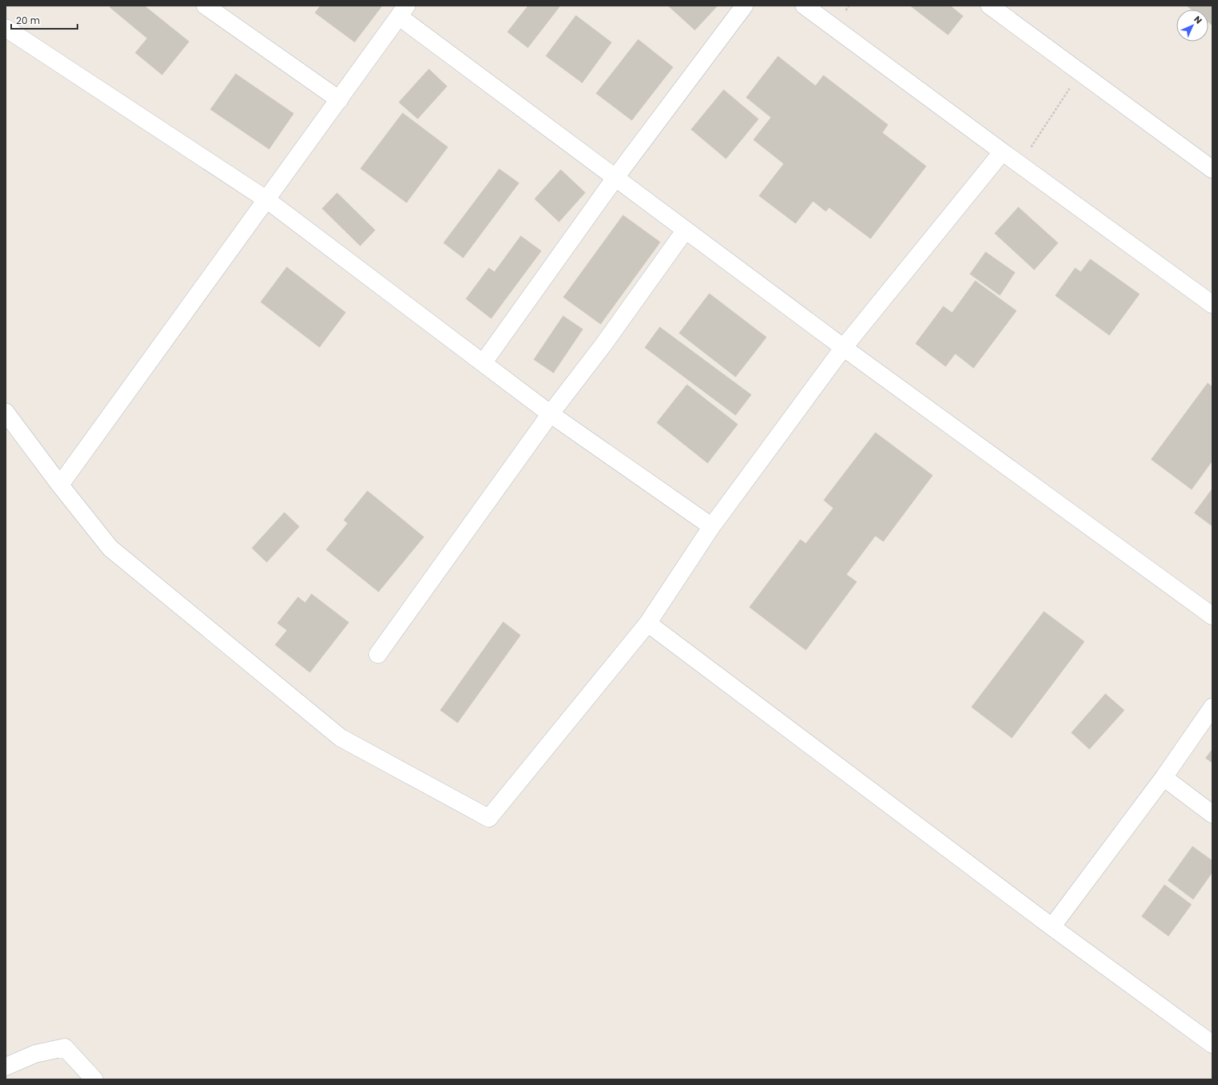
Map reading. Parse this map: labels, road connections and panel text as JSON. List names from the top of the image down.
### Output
{
  "scale_bar": "20 m",
  "north": "top right"
}
